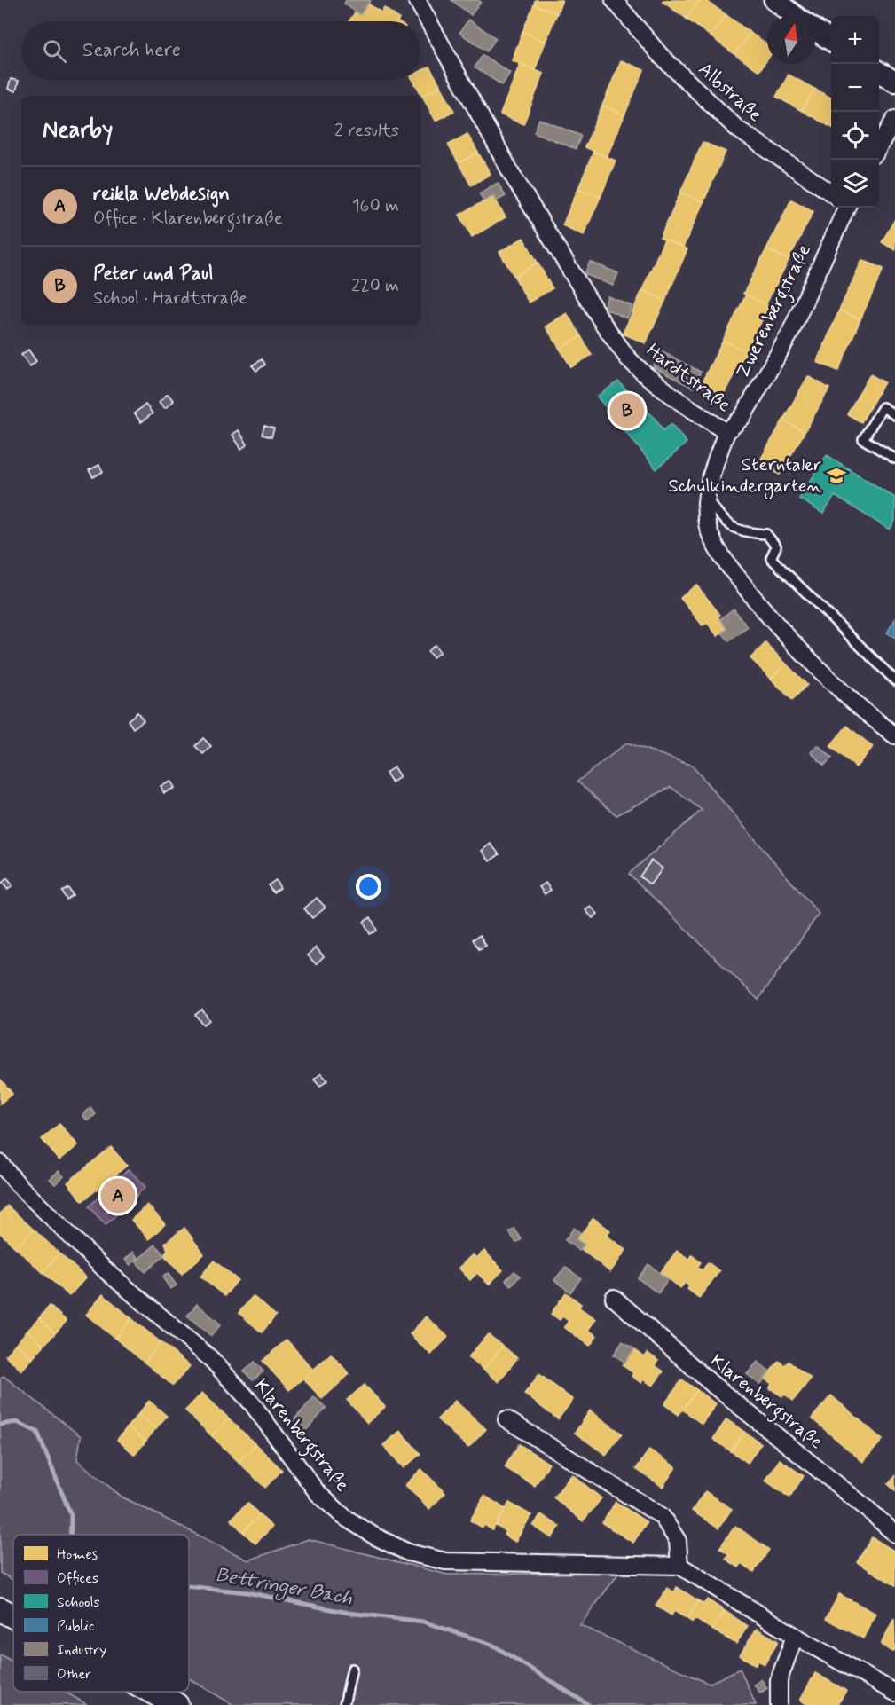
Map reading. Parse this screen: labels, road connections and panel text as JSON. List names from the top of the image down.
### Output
{
  "streets": {
    "street": [
      "Albstraße",
      "Zwerenbergstraße",
      "Hardtstraße",
      "Klarenbergstraße"
    ]
  },
  "crossings": [
    ["Zwerenbergstraße", "Hardtstraße"]
  ],
  "water": ["Bettringer Bach"],
  "places": {
    "school or university": ["Sterntaler Schulkindergarten"]
  },
  "legend": [
    "Homes",
    "Offices",
    "Schools",
    "Public",
    "Industry",
    "Other"
  ],
  "north": "top",
  "page": {
    "map_buttons": ["+", "−"],
    "search": "Search here",
    "heading": ["Nearby", "2 results"],
    "list": [
      {
        "mark": "A",
        "name": "reikla Webdesign",
        "note": "Office · Klarenbergstraße",
        "value": "160 m"
      },
      {
        "mark": "B",
        "name": "Peter und Paul",
        "note": "School · Hardtstraße",
        "value": "220 m"
      }
    ],
    "pins": ["B", "A"]
  }
}
